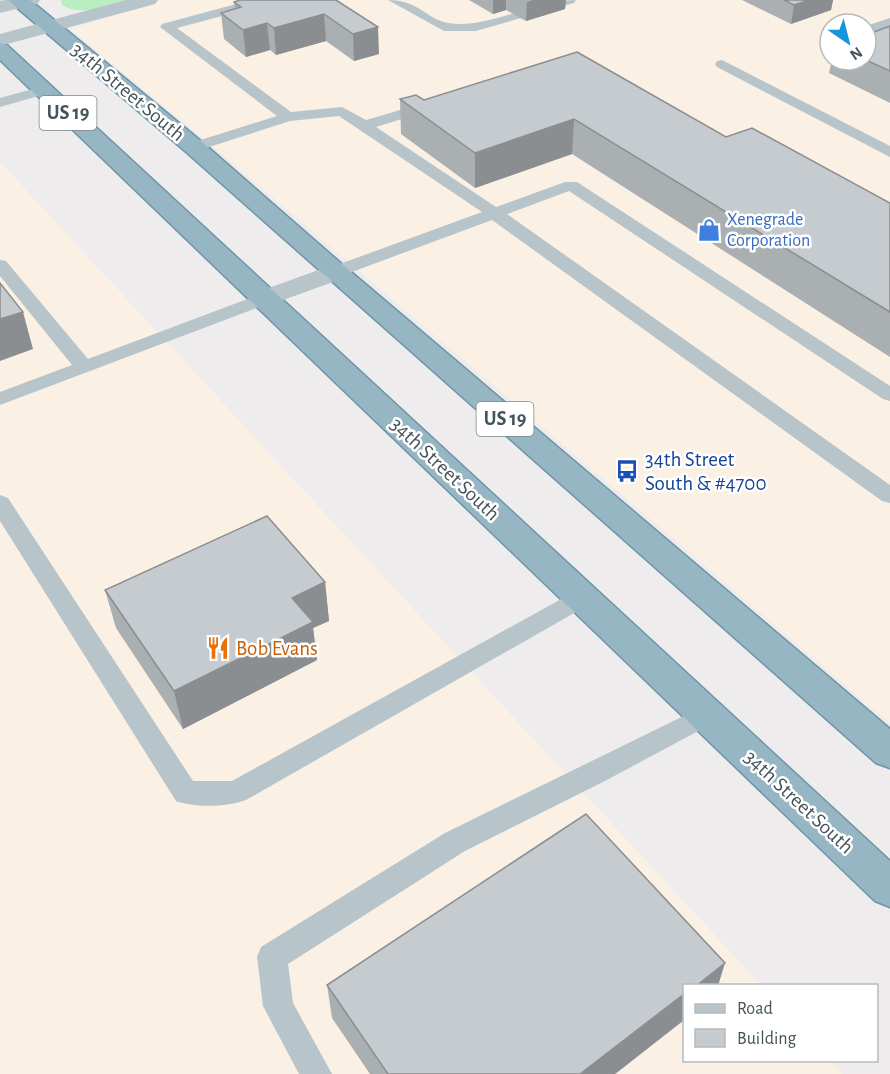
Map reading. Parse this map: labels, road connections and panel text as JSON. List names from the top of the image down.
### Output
{
  "streets": {
    "highway": ["34th Street South", "US 19"]
  },
  "places": {
    "shop": ["Xenegrade Corporation"],
    "bus stop": ["34th Street South & #4700"],
    "restaurant": ["Bob Evans"]
  },
  "legend": ["Road", "Building"],
  "north": "bottom right"
}
